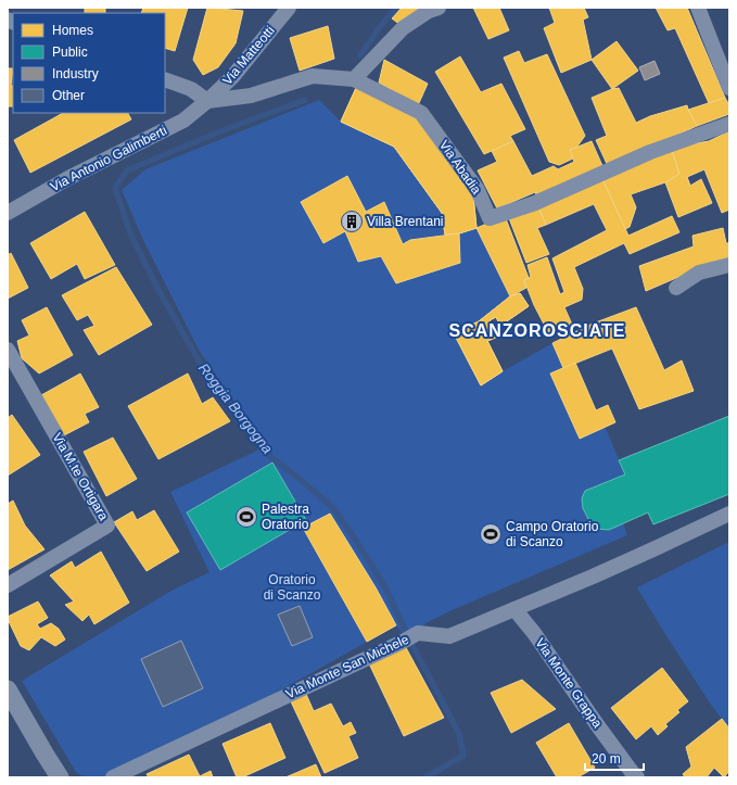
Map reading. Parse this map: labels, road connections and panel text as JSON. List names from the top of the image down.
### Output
{
  "streets": {
    "street": [
      "Via Matteotti",
      "Via Antonio Galimberti",
      "Via Abadia",
      "Via M.te Ortigara",
      "Via Monte San Michele",
      "Via Monte Grappa"
    ]
  },
  "crossings": [
    ["Via Matteotti", "Via Antonio Galimberti"],
    ["Via Matteotti", "Via Abadia"],
    ["Via Antonio Galimberti", "Via Abadia"],
    ["Via Monte San Michele", "Via Monte Grappa"]
  ],
  "districts": ["SCANZOROSCIATE"],
  "water": ["Roggia Borgogna"],
  "parks": ["Oratorio di Scanzo"],
  "places": {
    "building": ["Villa Brentani"],
    "sports": ["Palestra Oratorio", "Campo Oratorio di Scanzo"]
  },
  "legend": [
    "Homes",
    "Public",
    "Industry",
    "Other"
  ],
  "scale_bar": "20 m"
}
